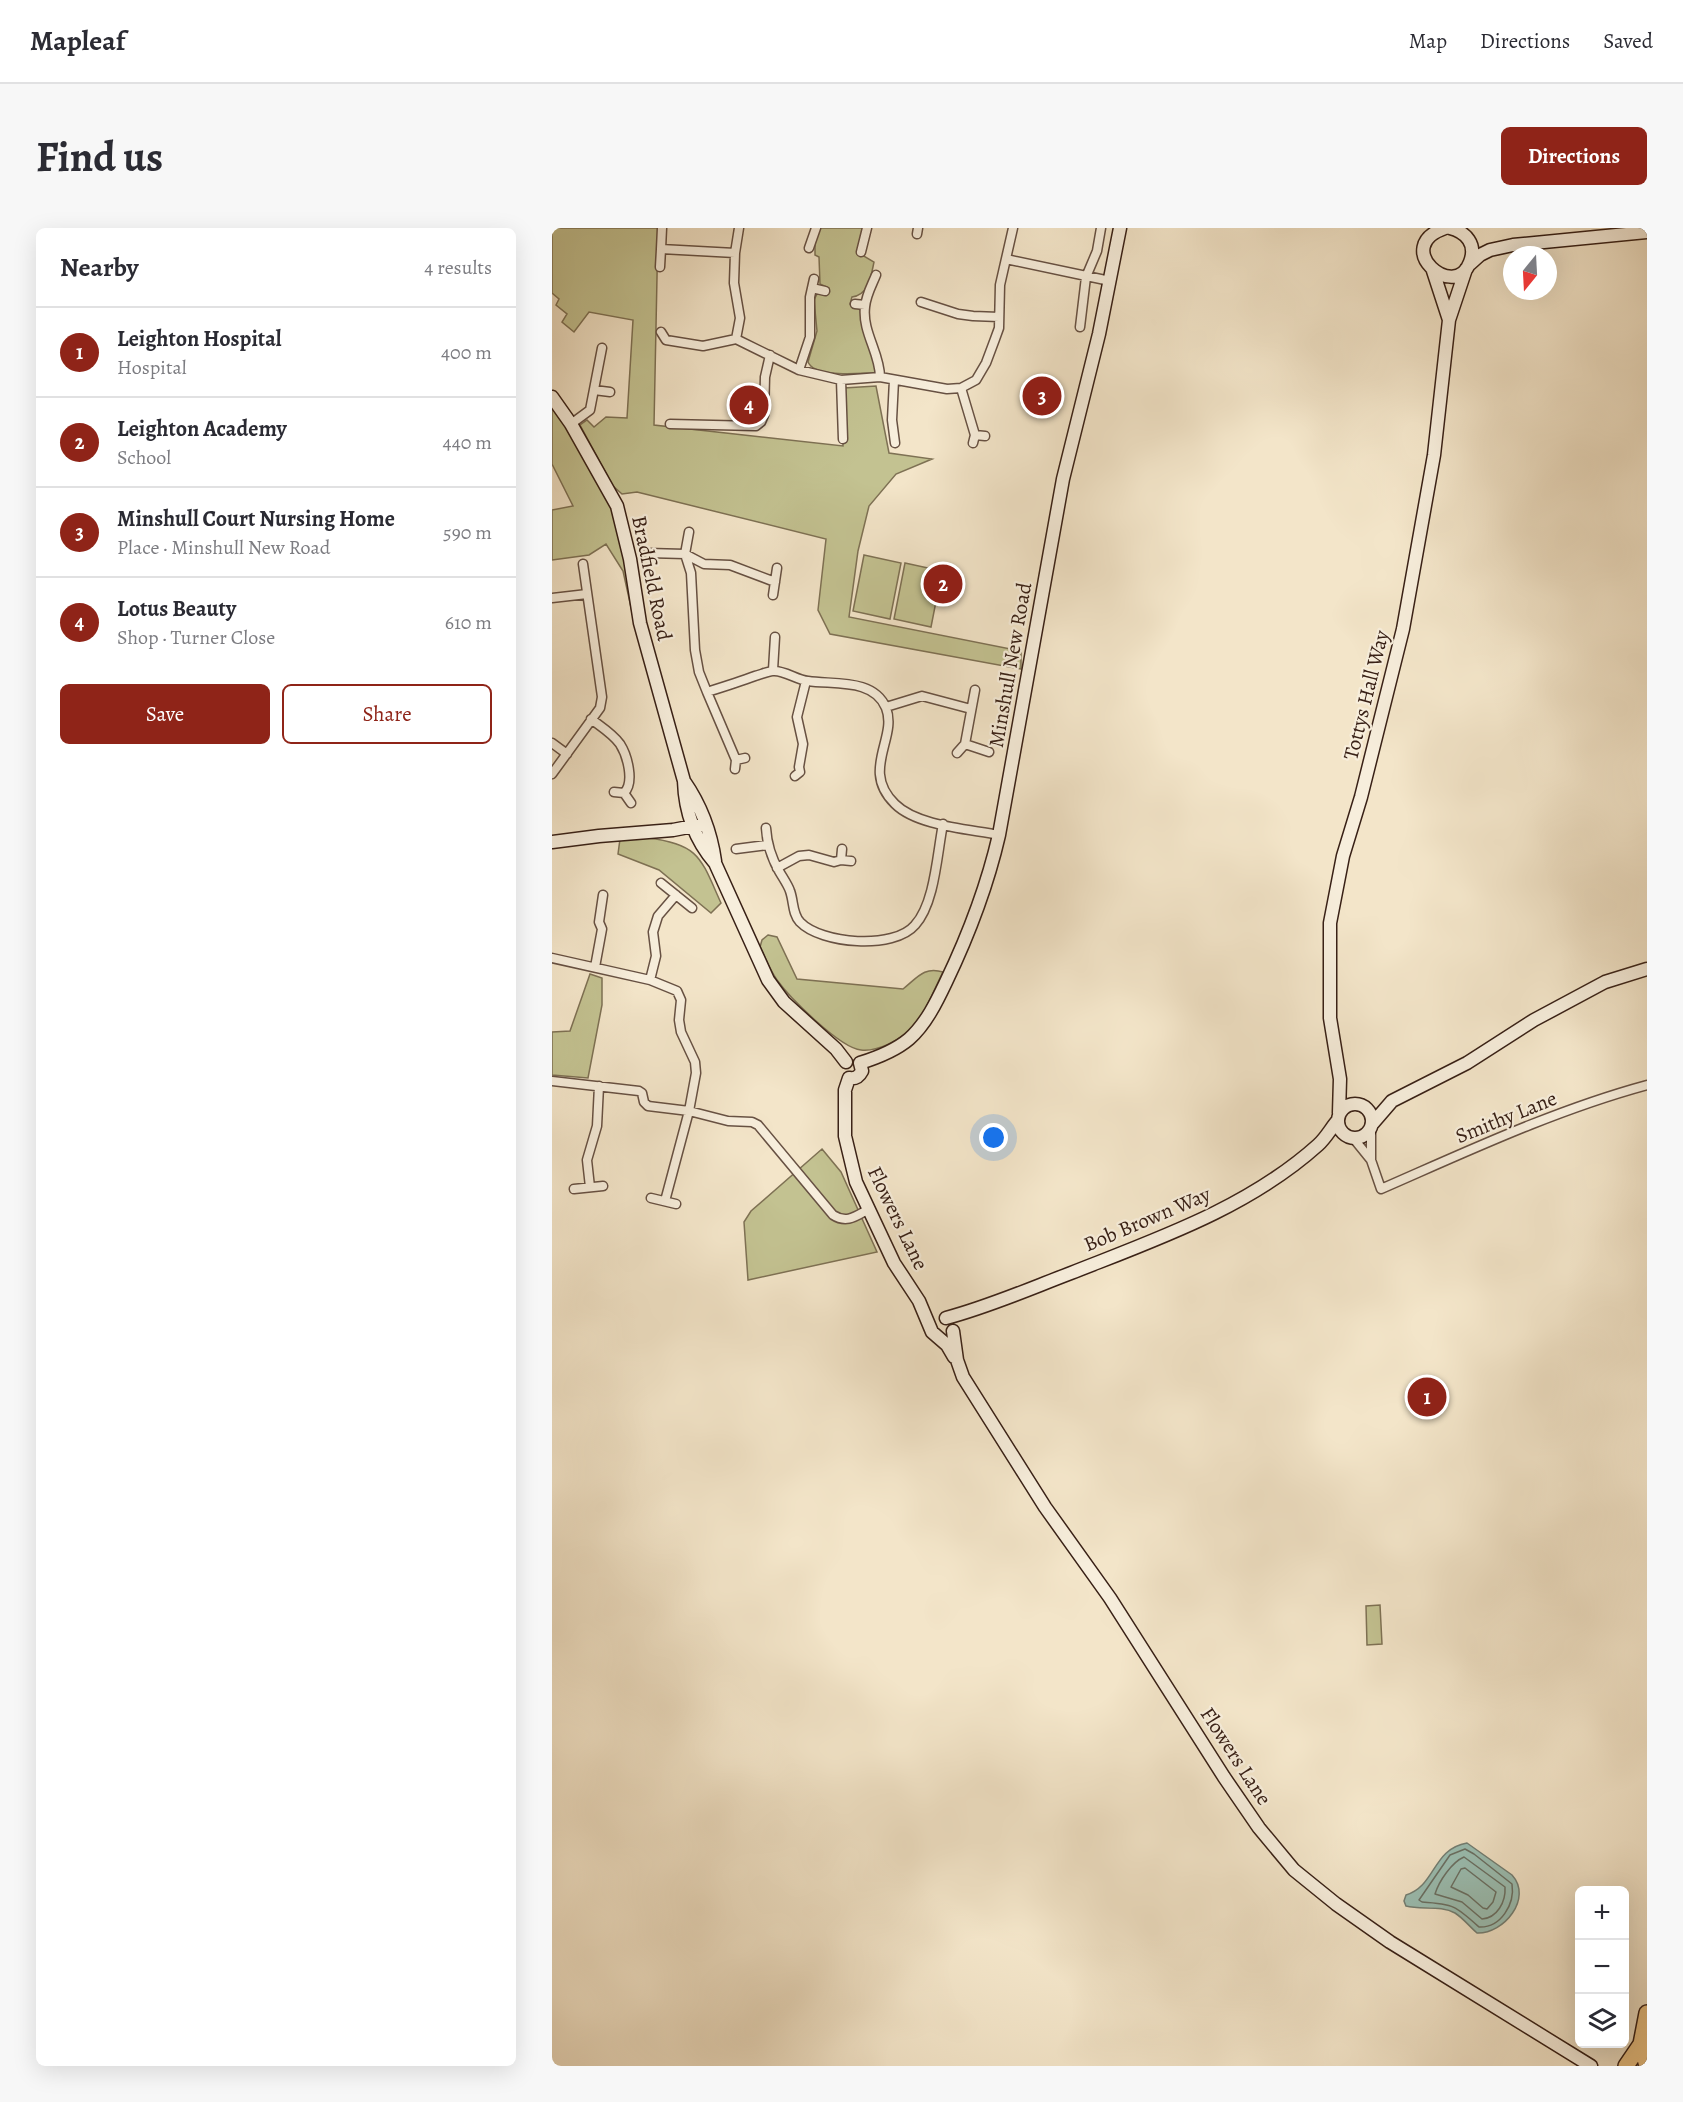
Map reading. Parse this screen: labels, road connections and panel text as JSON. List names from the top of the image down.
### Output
{
  "streets": {
    "street": [
      "Bradfield Road",
      "Minshull New Road",
      "Tottys Hall Way",
      "Smithy Lane",
      "Flowers Lane",
      "Bob Brown Way"
    ]
  },
  "crossings": [
    ["Bradfield Road", "Minshull New Road"],
    ["Bradfield Road", "Flowers Lane"],
    ["Minshull New Road", "Flowers Lane"],
    ["Tottys Hall Way", "Bob Brown Way"],
    ["Flowers Lane", "Bob Brown Way"]
  ],
  "north": "bottom",
  "page": {
    "header": "Mapleaf",
    "nav": ["Map", "Directions", "Saved"],
    "buttons": [
      "Directions",
      ["Save", "Share"]
    ],
    "title": "Find us",
    "heading": ["Nearby", "4 results"],
    "list": [
      {
        "mark": "1",
        "name": "Leighton Hospital",
        "note": "Hospital",
        "value": "400 m"
      },
      {
        "mark": "2",
        "name": "Leighton Academy",
        "note": "School",
        "value": "440 m"
      },
      {
        "mark": "3",
        "name": "Minshull Court Nursing Home",
        "note": "Place · Minshull New Road",
        "value": "590 m"
      },
      {
        "mark": "4",
        "name": "Lotus Beauty",
        "note": "Shop · Turner Close",
        "value": "610 m"
      }
    ],
    "pins": [
      "3",
      "4",
      "2",
      "1"
    ],
    "map_buttons": ["+", "−"]
  }
}
